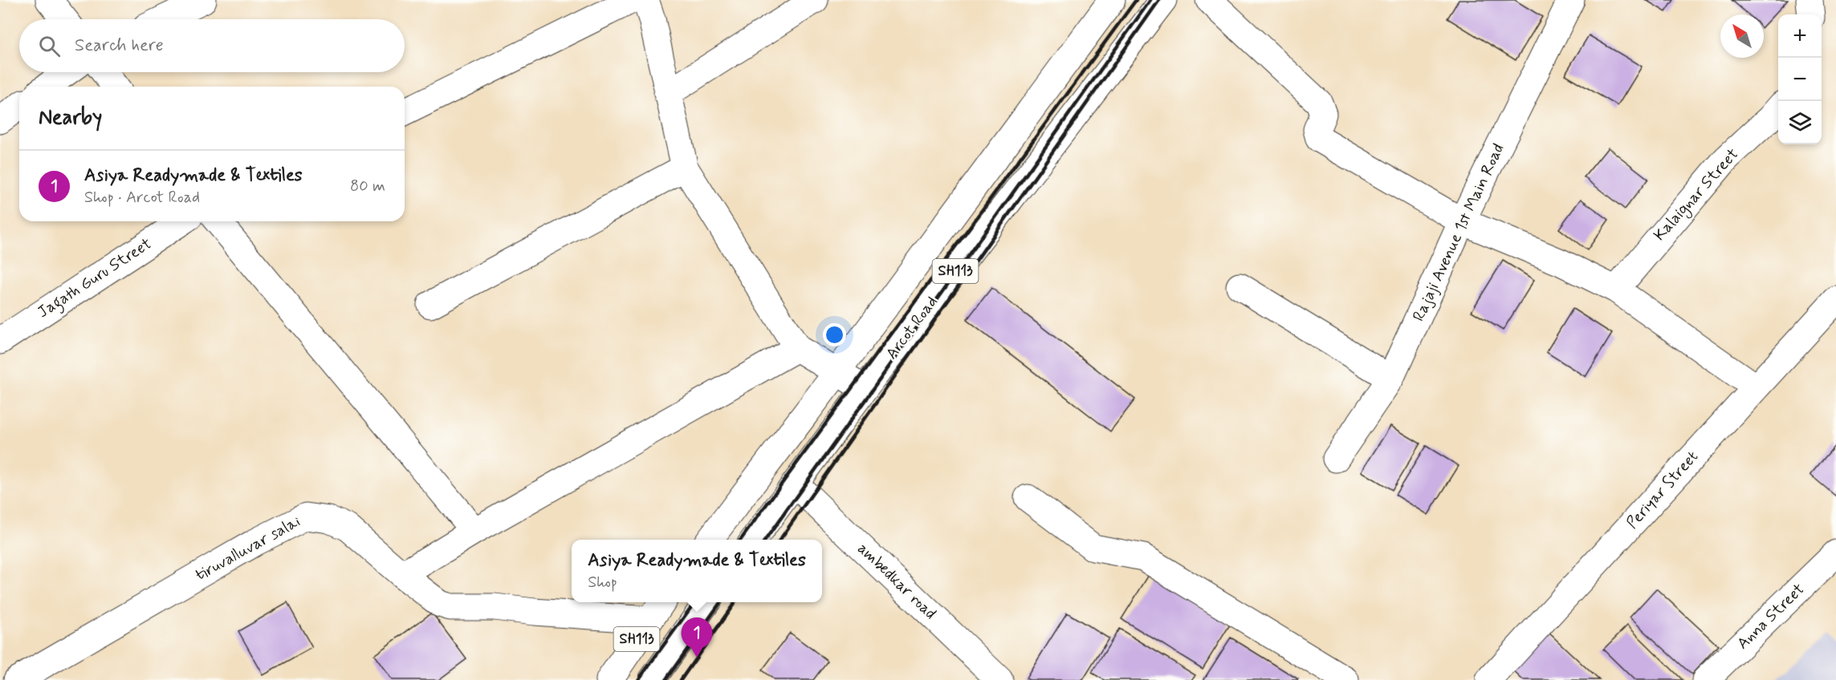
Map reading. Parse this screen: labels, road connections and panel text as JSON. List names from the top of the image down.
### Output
{
  "streets": {
    "street": [
      "Kalaignar Street",
      "Rajaji Avenue 1st Main Road",
      "SH113",
      "Jagath Guru Street",
      "Arcot Road",
      "Periyar Street",
      "tiruvalluvar salai",
      "ambedkar road",
      "Anna Street"
    ]
  },
  "crossings": [
    ["SH113", "tiruvalluvar salai"],
    ["Arcot Road", "ambedkar road"]
  ],
  "north": "top left",
  "page": {
    "map_buttons": ["+", "−"],
    "search": "Search here",
    "heading": "Nearby",
    "list": [
      {
        "mark": "1",
        "name": "Asiya Readymade & Textiles",
        "note": "Shop · Arcot Road",
        "value": "80 m"
      }
    ],
    "popup": ["Asiya Readymade & Textiles", "Shop"],
    "pins": "1"
  }
}
